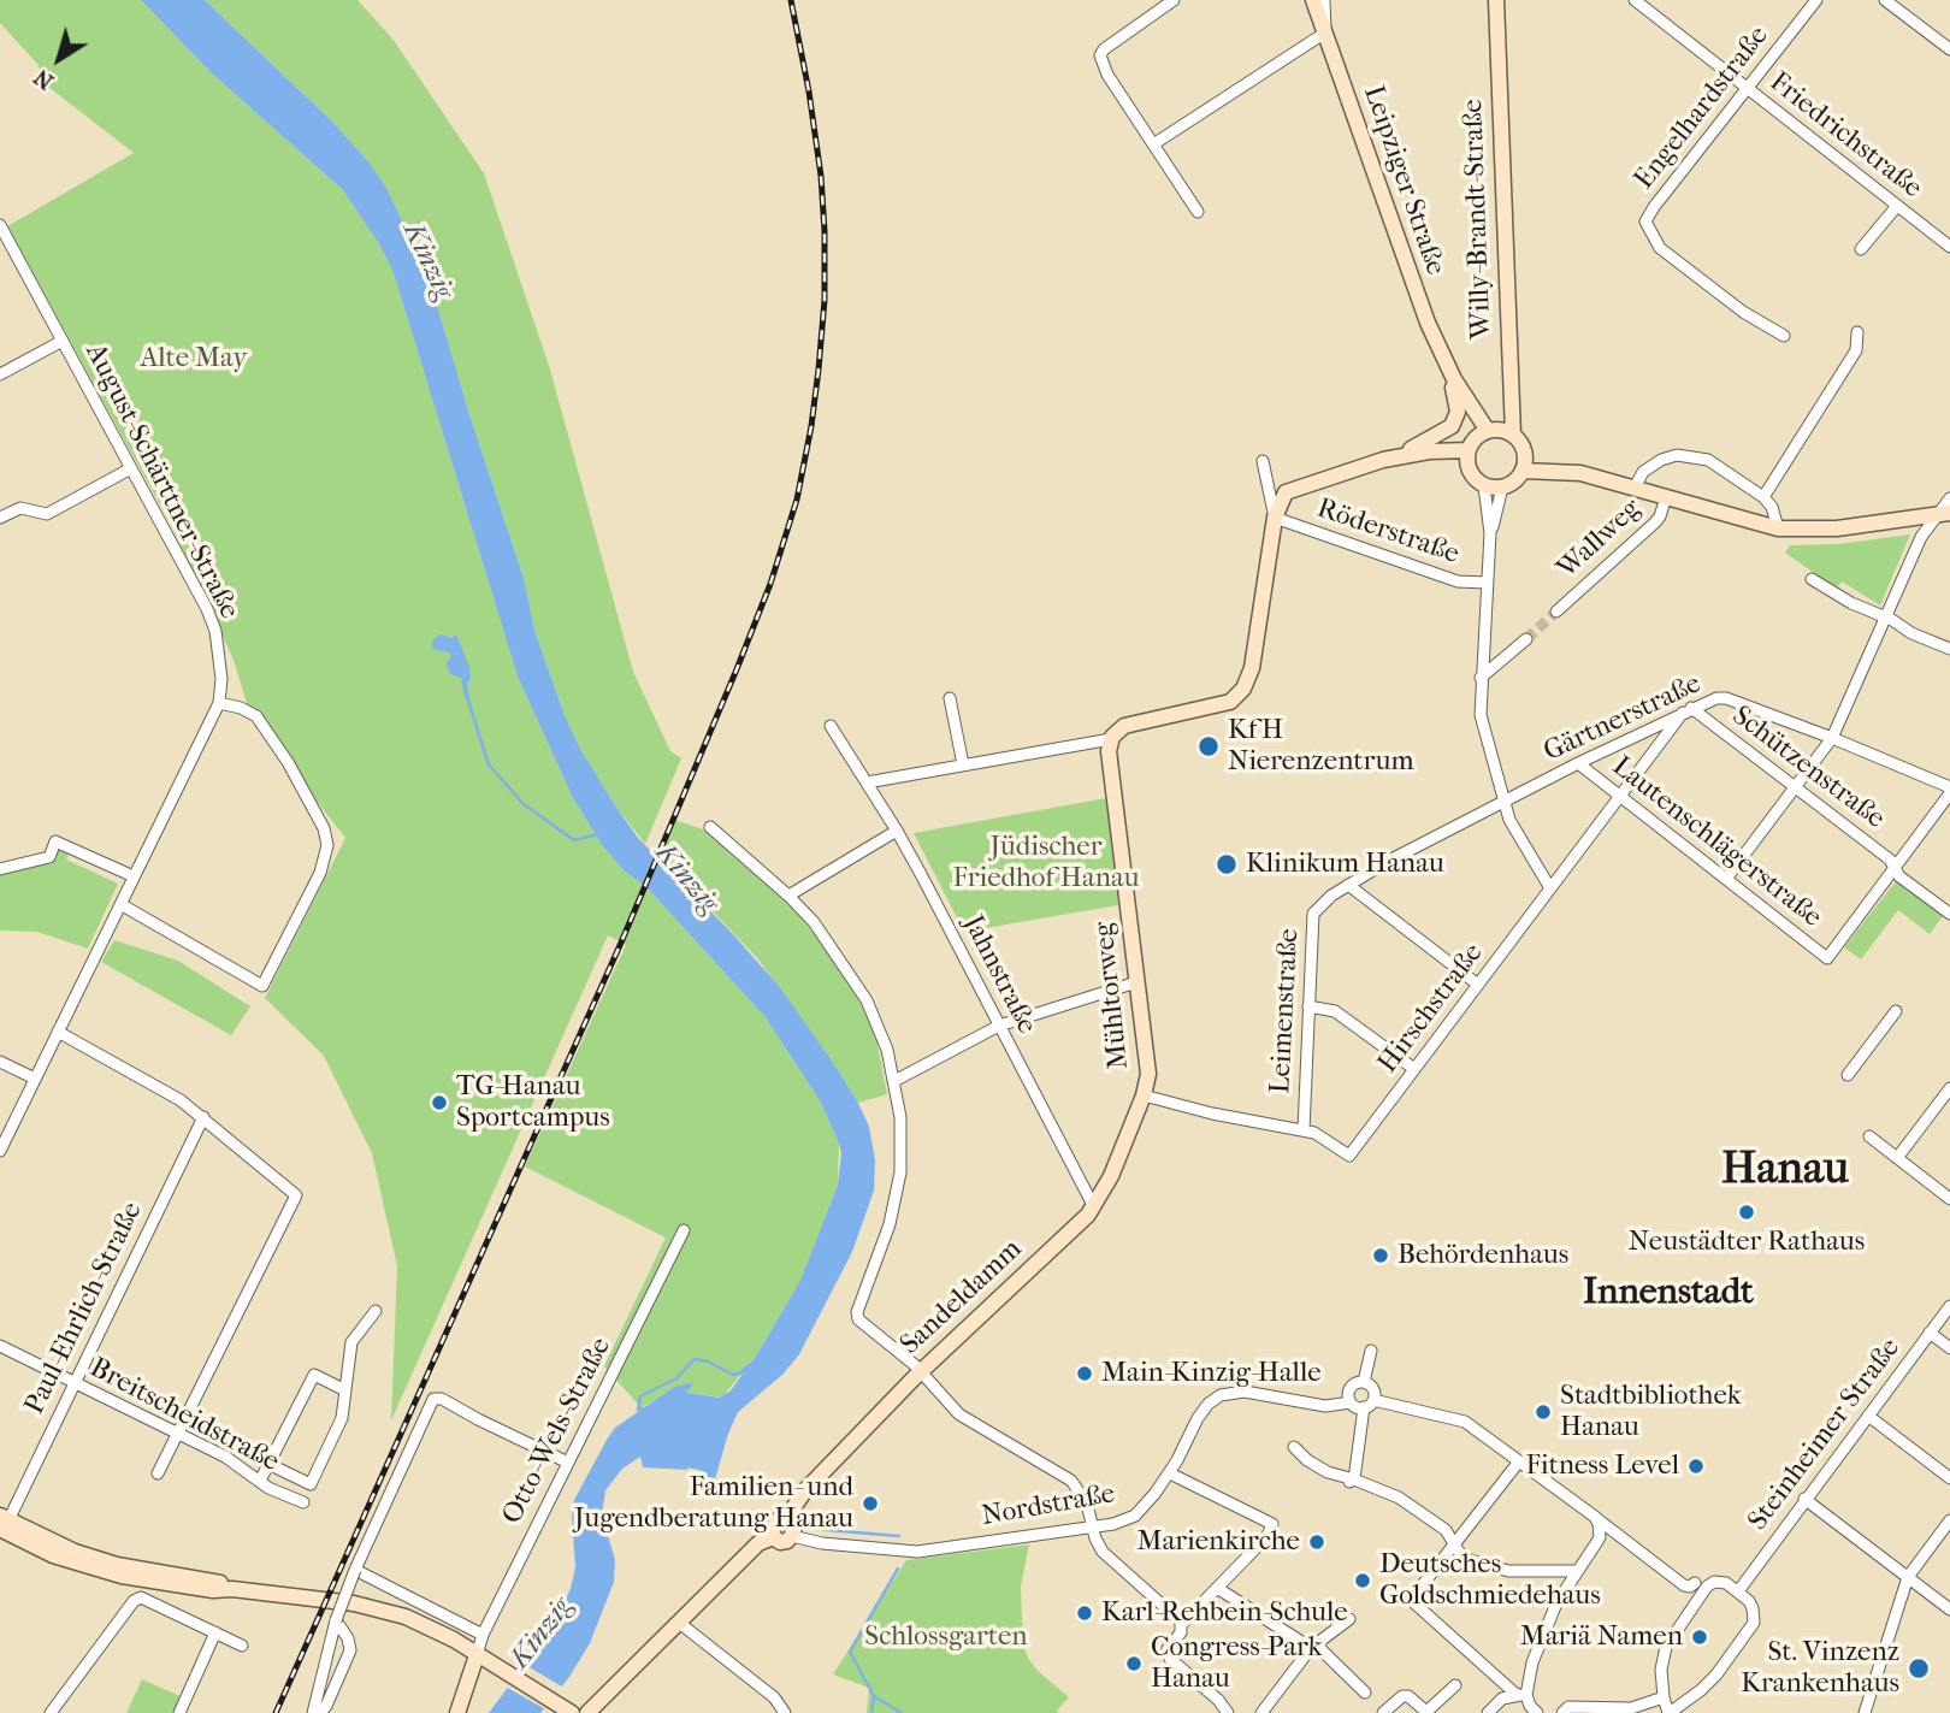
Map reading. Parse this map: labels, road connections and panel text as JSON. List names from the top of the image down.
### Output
{
  "streets": {
    "main road": [
      "Leipziger Straße",
      "Willy-Brandt-Straße",
      "Mühltorweg",
      "Sandeldamm",
      "Nordstraße"
    ],
    "street": [
      "Engelhardstraße",
      "Friedrichstraße",
      "August-Schärttner-Straße",
      "Röderstraße",
      "Wallweg",
      "Gärtnerstraße",
      "Schützenstraße",
      "Lautenschlägerstraße",
      "Jahnstraße",
      "Hirschstraße",
      "Leimenstraße",
      "Paul-Ehrlich-Straße",
      "Breitscheidstraße",
      "Otto-Wels-Straße",
      "Steinheimer Straße"
    ]
  },
  "crossings": [
    ["Engelhardstraße", "Friedrichstraße"],
    ["Leipziger Straße", "Willy-Brandt-Straße"],
    ["Gärtnerstraße", "Schützenstraße"],
    ["Gärtnerstraße", "Lautenschlägerstraße"],
    ["Gärtnerstraße", "Hirschstraße"],
    ["Gärtnerstraße", "Leimenstraße"],
    ["Schützenstraße", "Lautenschlägerstraße"],
    ["Schützenstraße", "Hirschstraße"],
    ["Lautenschlägerstraße", "Hirschstraße"],
    ["Jahnstraße", "Sandeldamm"],
    ["Mühltorweg", "Sandeldamm"],
    ["Hirschstraße", "Leimenstraße"],
    ["Sandeldamm", "Nordstraße"],
    ["Paul-Ehrlich-Straße", "Breitscheidstraße"]
  ],
  "districts": ["Hanau", "Innenstadt"],
  "water": ["Kinzig"],
  "parks": ["Alte May", "Jüdischer Friedhof Hanau", "Schlossgarten"],
  "places": [
    "KfH Nierenzentrum",
    "Klinikum Hanau",
    "TG-Hanau Sportcampus",
    "Neustädter Rathaus",
    "Behördenhaus",
    "Main-Kinzig-Halle",
    "Stadtbibliothek Hanau",
    "Fitness Level",
    "Familien- und Jugendberatung Hanau",
    "Marienkirche",
    "Deutsches Goldschmiedehaus",
    "Karl-Rehbein-Schule",
    "Mariä Namen",
    "Congress-Park Hanau",
    "St. Vinzenz Krankenhaus"
  ],
  "north": "bottom left"
}
